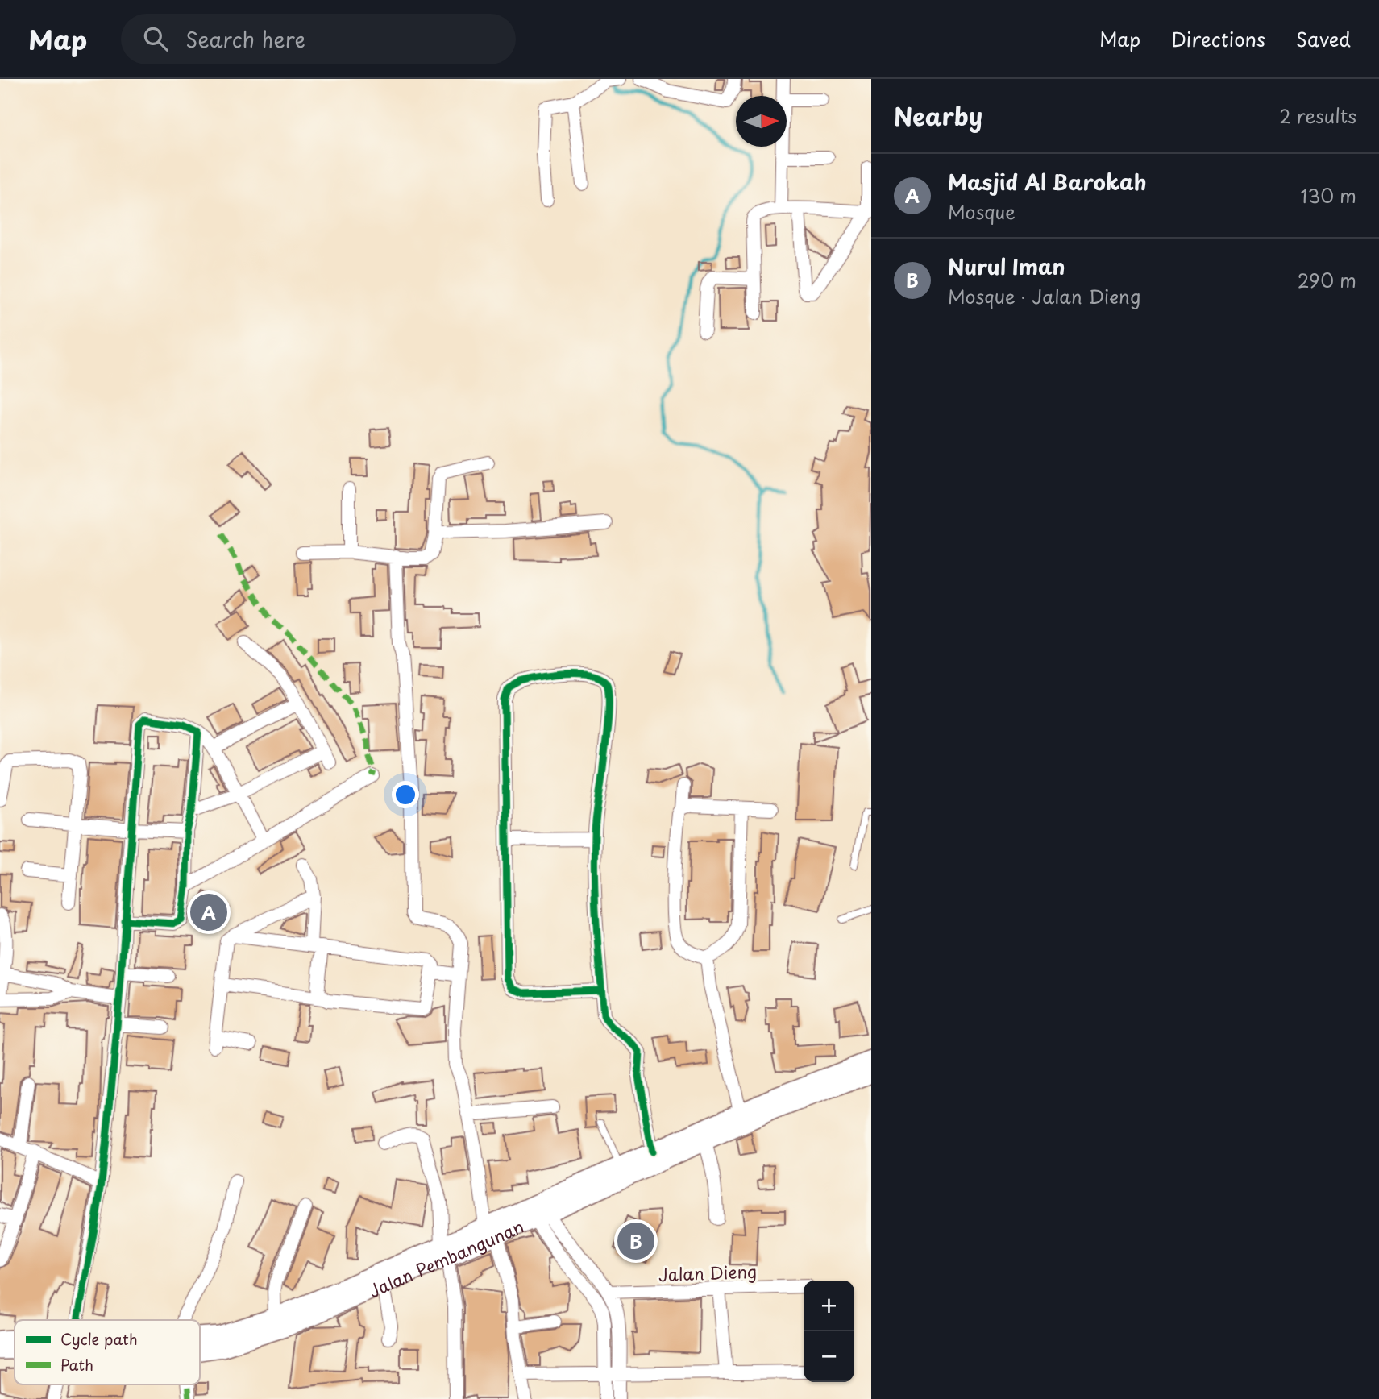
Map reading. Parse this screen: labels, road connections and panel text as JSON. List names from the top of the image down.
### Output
{
  "streets": {
    "main road": ["Jalan Pembangunan"],
    "street": ["Jalan Dieng"]
  },
  "legend": ["Cycle path", "Path"],
  "north": "right",
  "page": {
    "header": "Map",
    "search": "Search here",
    "nav": ["Map", "Directions", "Saved"],
    "heading": ["Nearby", "2 results"],
    "list": [
      {
        "mark": "A",
        "name": "Masjid Al Barokah",
        "note": "Mosque",
        "value": "130 m"
      },
      {
        "mark": "B",
        "name": "Nurul Iman",
        "note": "Mosque · Jalan Dieng",
        "value": "290 m"
      }
    ],
    "pins": ["A", "B"],
    "map_buttons": ["+", "−"]
  }
}
